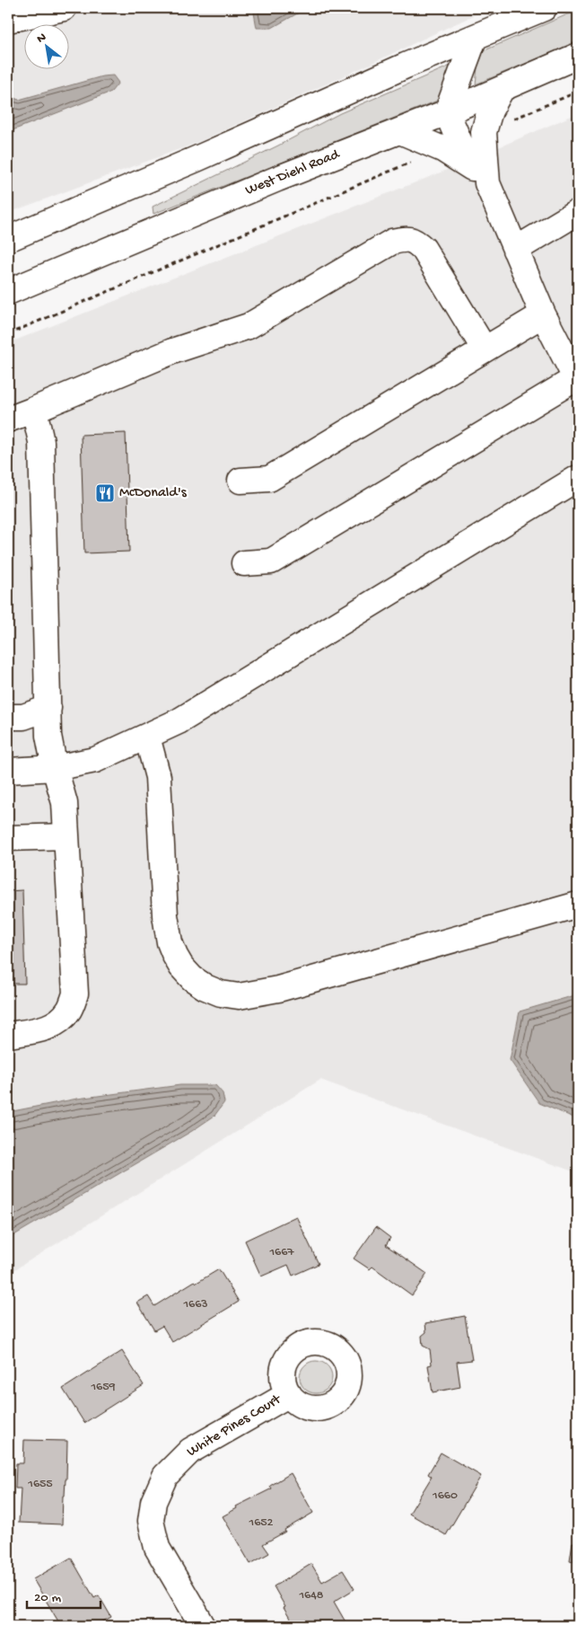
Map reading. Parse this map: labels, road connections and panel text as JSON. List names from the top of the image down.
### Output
{
  "streets": {
    "street": ["West Diehl Road", "White Pines Court"]
  },
  "places": {
    "restaurant": ["McDonald's"]
  },
  "house_numbers": [
    "1667",
    "1663",
    "1659",
    "1655",
    "1660",
    "1652",
    "1648"
  ],
  "scale_bar": "20 m",
  "north": "top left"
}
